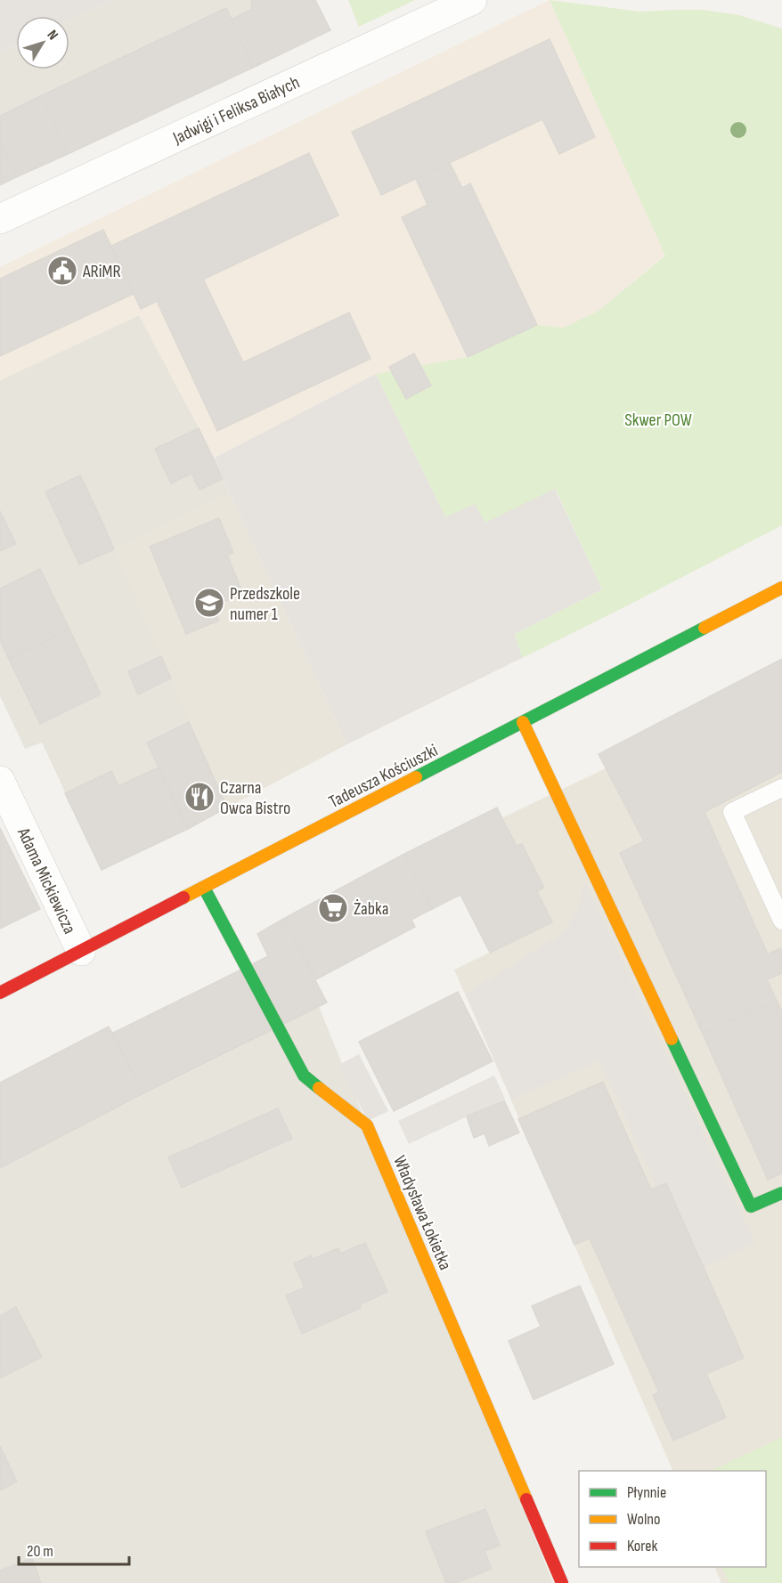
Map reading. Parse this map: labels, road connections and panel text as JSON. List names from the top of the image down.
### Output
{
  "streets": {
    "street": [
      "Jadwigi i Feliksa Białych",
      "Tadeusza Kościuszki",
      "Adama Mickiewicza",
      "Władysława Łokietka"
    ]
  },
  "crossings": [
    ["Tadeusza Kościuszki", "Adama Mickiewicza"],
    ["Tadeusza Kościuszki", "Władysława Łokietka"]
  ],
  "parks": ["Skwer POW"],
  "places": {
    "public building": ["ARiMR"],
    "school or university": ["Przedszkole numer 1"],
    "restaurant": ["Czarna Owca Bistro"],
    "supermarket": ["Żabka"]
  },
  "legend": ["Płynnie", "Wolno", "Korek"],
  "scale_bar": "20 m",
  "north": "top right"
}
